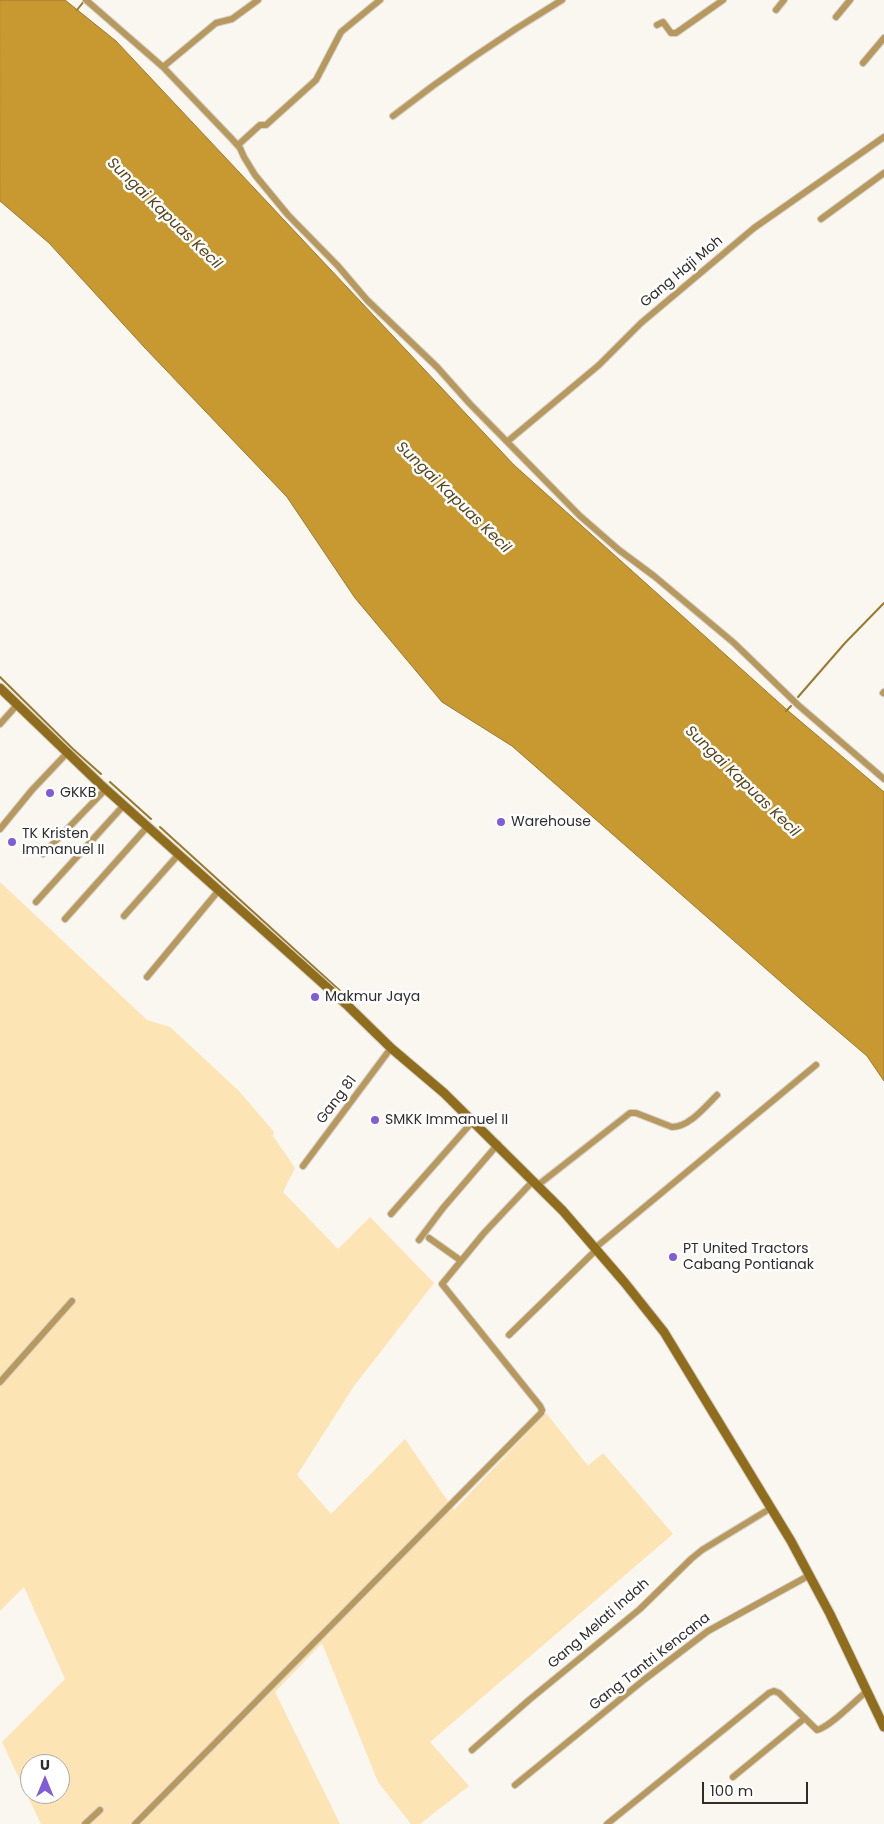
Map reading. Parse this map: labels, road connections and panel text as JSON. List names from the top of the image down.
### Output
{
  "streets": {
    "street": [
      "Gang Haji Moh",
      "Gang 81",
      "Gang Melati Indah",
      "Gang Tantri Kencana"
    ]
  },
  "water": ["Sungai Kapuas Kecil"],
  "places": [
    "GKKB",
    "Warehouse",
    "TK Kristen Immanuel II",
    "Makmur Jaya",
    "SMKK Immanuel II",
    "PT United Tractors Cabang Pontianak"
  ],
  "scale_bar": "100 m",
  "north": "top"
}
